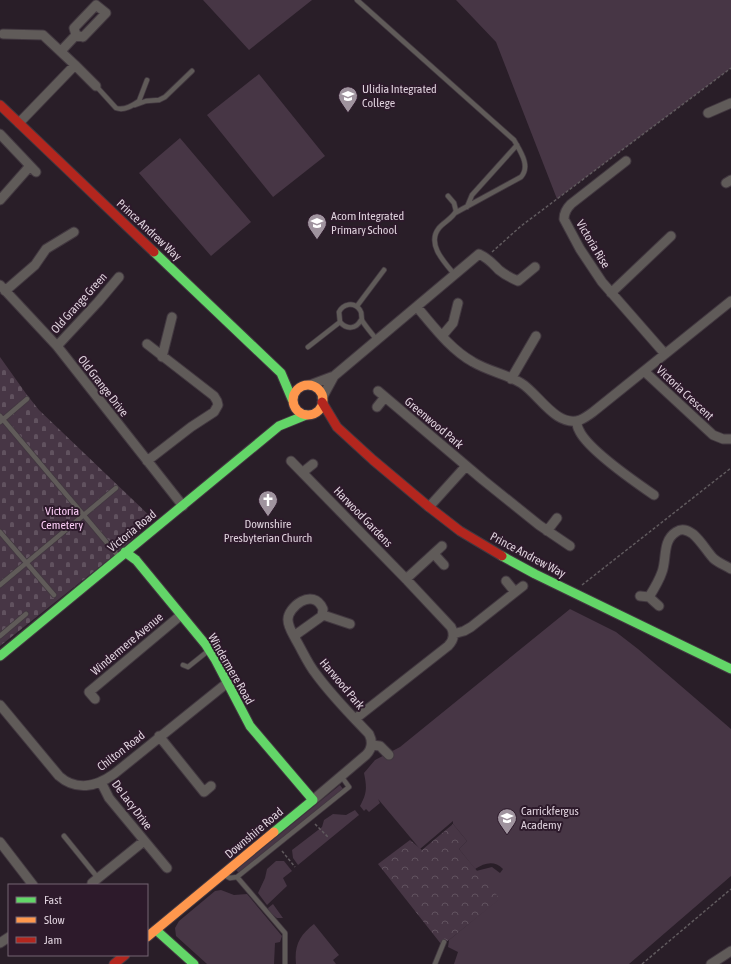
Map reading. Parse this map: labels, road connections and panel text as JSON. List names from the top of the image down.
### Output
{
  "streets": {
    "street": [
      "Prince Andrew Way",
      "Victoria Rise",
      "Old Grange Green",
      "Old Grange Drive",
      "Victoria Crescent",
      "Greenwood Park",
      "Harwood Gardens",
      "Victoria Road",
      "Windermere Avenue",
      "Windermere Road",
      "Harwood Park",
      "Chilton Road",
      "De Lacy Drive",
      "Downshire Road"
    ]
  },
  "crossings": [
    ["Prince Andrew Way", "Greenwood Park"],
    ["Prince Andrew Way", "Victoria Road"],
    ["Old Grange Green", "Old Grange Drive"],
    ["Old Grange Drive", "Victoria Road"],
    ["Victoria Road", "Windermere Road"],
    ["Windermere Avenue", "Windermere Road"],
    ["Windermere Road", "Chilton Road"],
    ["Windermere Road", "Downshire Road"],
    ["Harwood Park", "Downshire Road"],
    ["Chilton Road", "De Lacy Drive"]
  ],
  "parks": ["Victoria Cemetery"],
  "places": {
    "school or university": ["Ulidia Integrated College", "Acorn Integrated Primary School", "Carrickfergus Academy"],
    "church": ["Downshire Presbyterian Church"]
  },
  "legend": ["Fast", "Slow", "Jam"]
}
